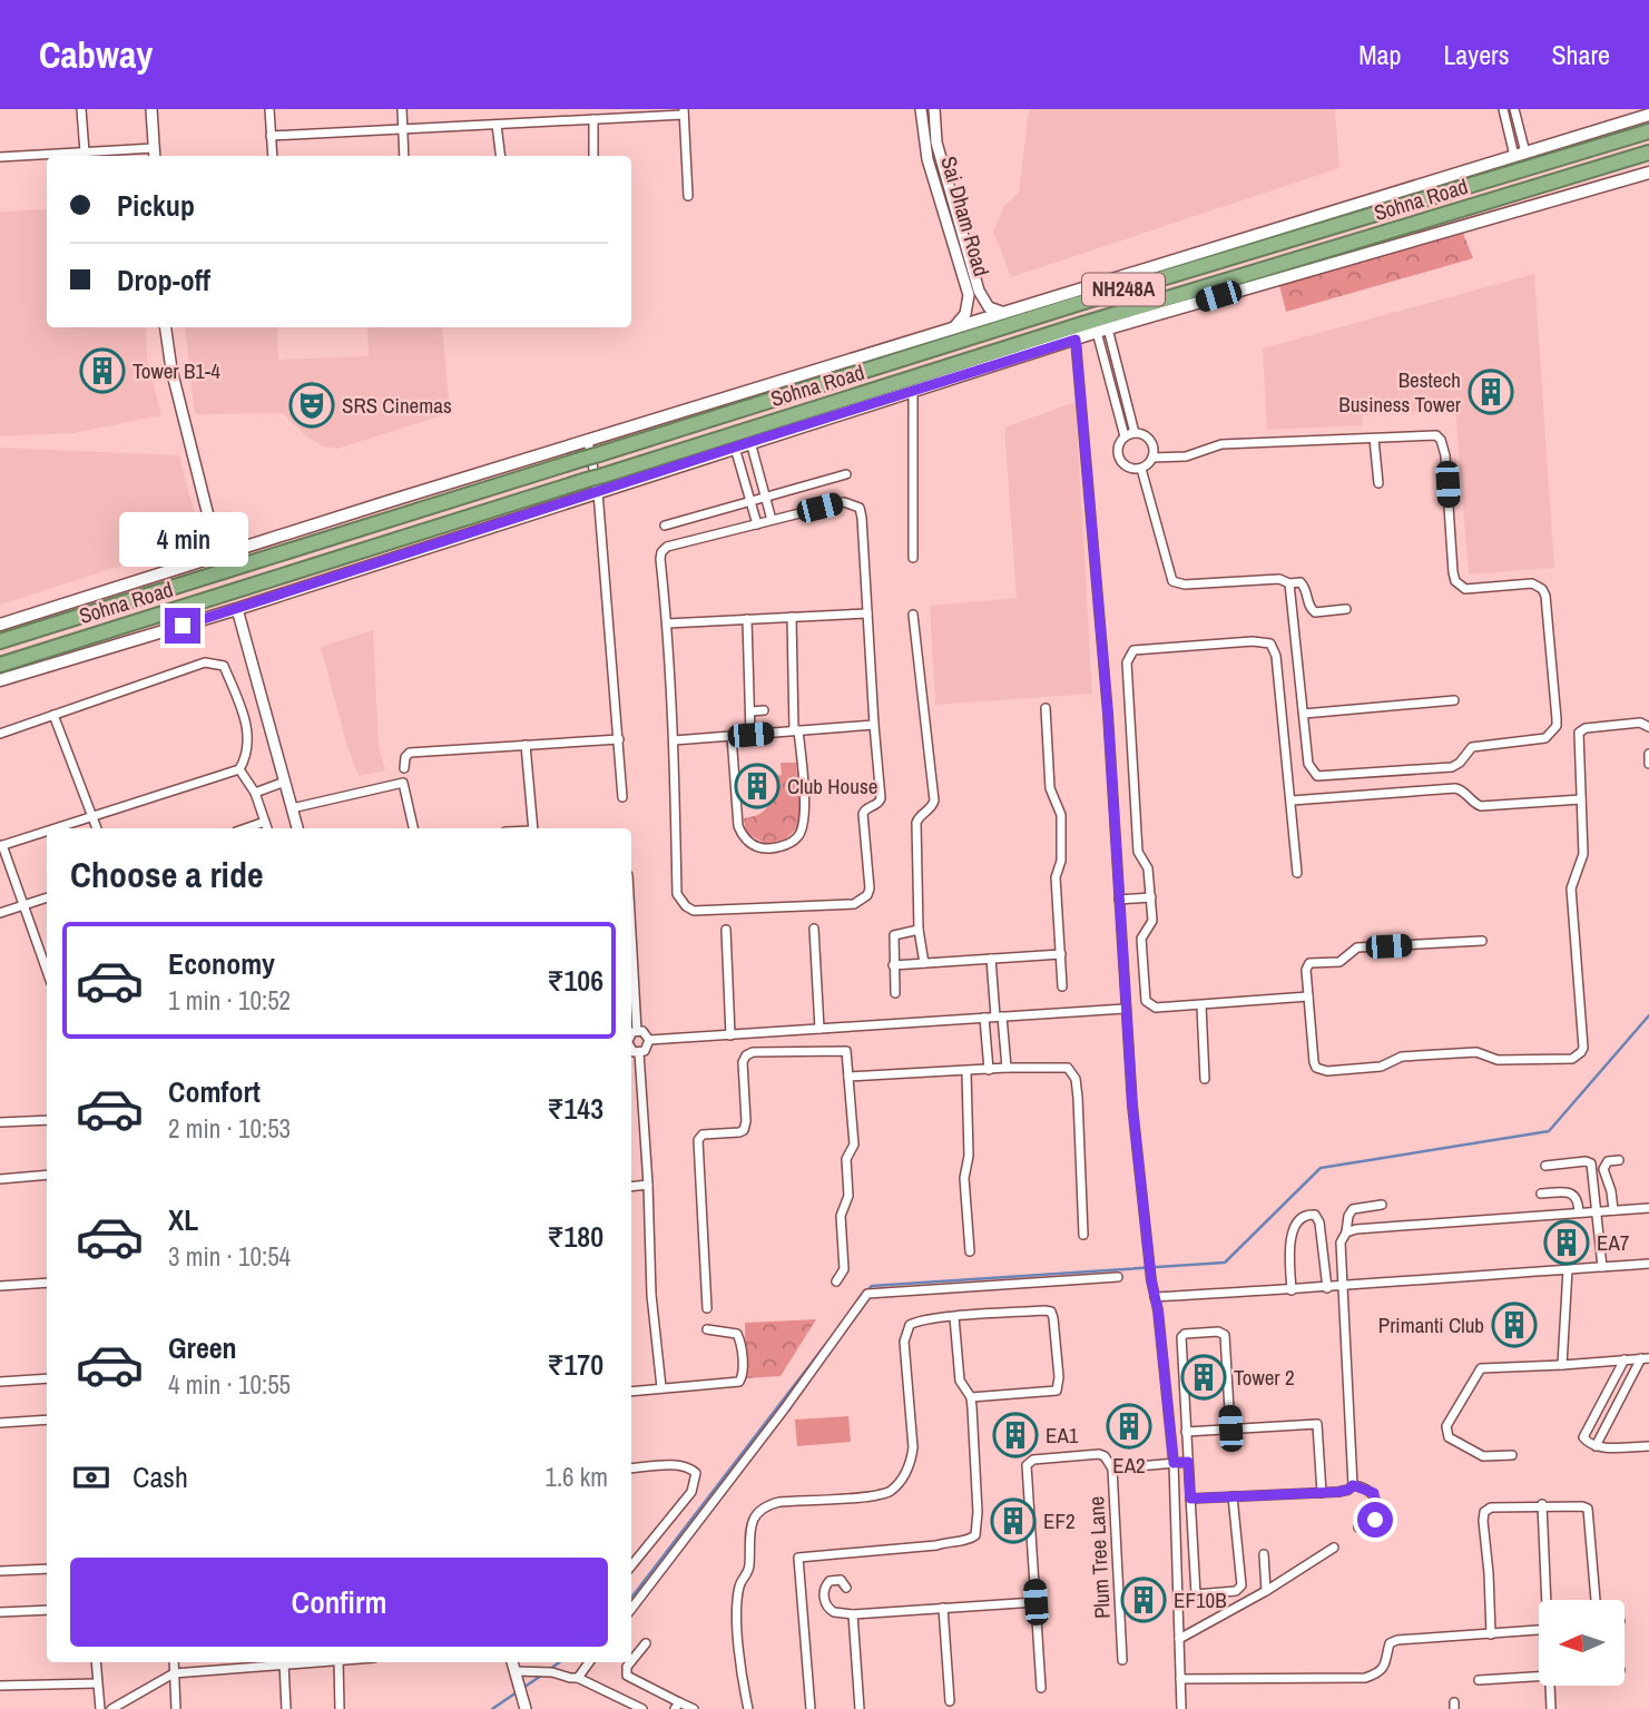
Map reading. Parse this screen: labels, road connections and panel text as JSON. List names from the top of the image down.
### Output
{
  "streets": {
    "highway": ["Sohna Road", "NH248A"],
    "street": ["Sai Dham Road", "Plum Tree Lane"]
  },
  "places": {
    "building": [
      "Tower B1-4",
      "Bestech Business Tower",
      "Club House",
      "EA7",
      "Primanti Club",
      "Tower 2",
      "EA2",
      "EA1",
      "EF2",
      "EF10B"
    ],
    "theatre": ["SRS Cinemas"]
  },
  "north": "left",
  "page": {
    "header": "Cabway",
    "nav": ["Map", "Layers", "Share"],
    "banner": ["Pickup", "Drop-off"],
    "bubble": "4 min",
    "heading": "Choose a ride",
    "list": [
      {
        "name": "Economy",
        "note": "1 min · 10:52",
        "value": "₹106"
      },
      {
        "name": "Comfort",
        "note": "2 min · 10:53",
        "value": "₹143"
      },
      {
        "name": "XL",
        "note": "3 min · 10:54",
        "value": "₹180"
      },
      {
        "name": "Green",
        "note": "4 min · 10:55",
        "value": "₹170"
      }
    ],
    "pay": ["Cash", "1.6 km"],
    "buttons": "Confirm"
  }
}
